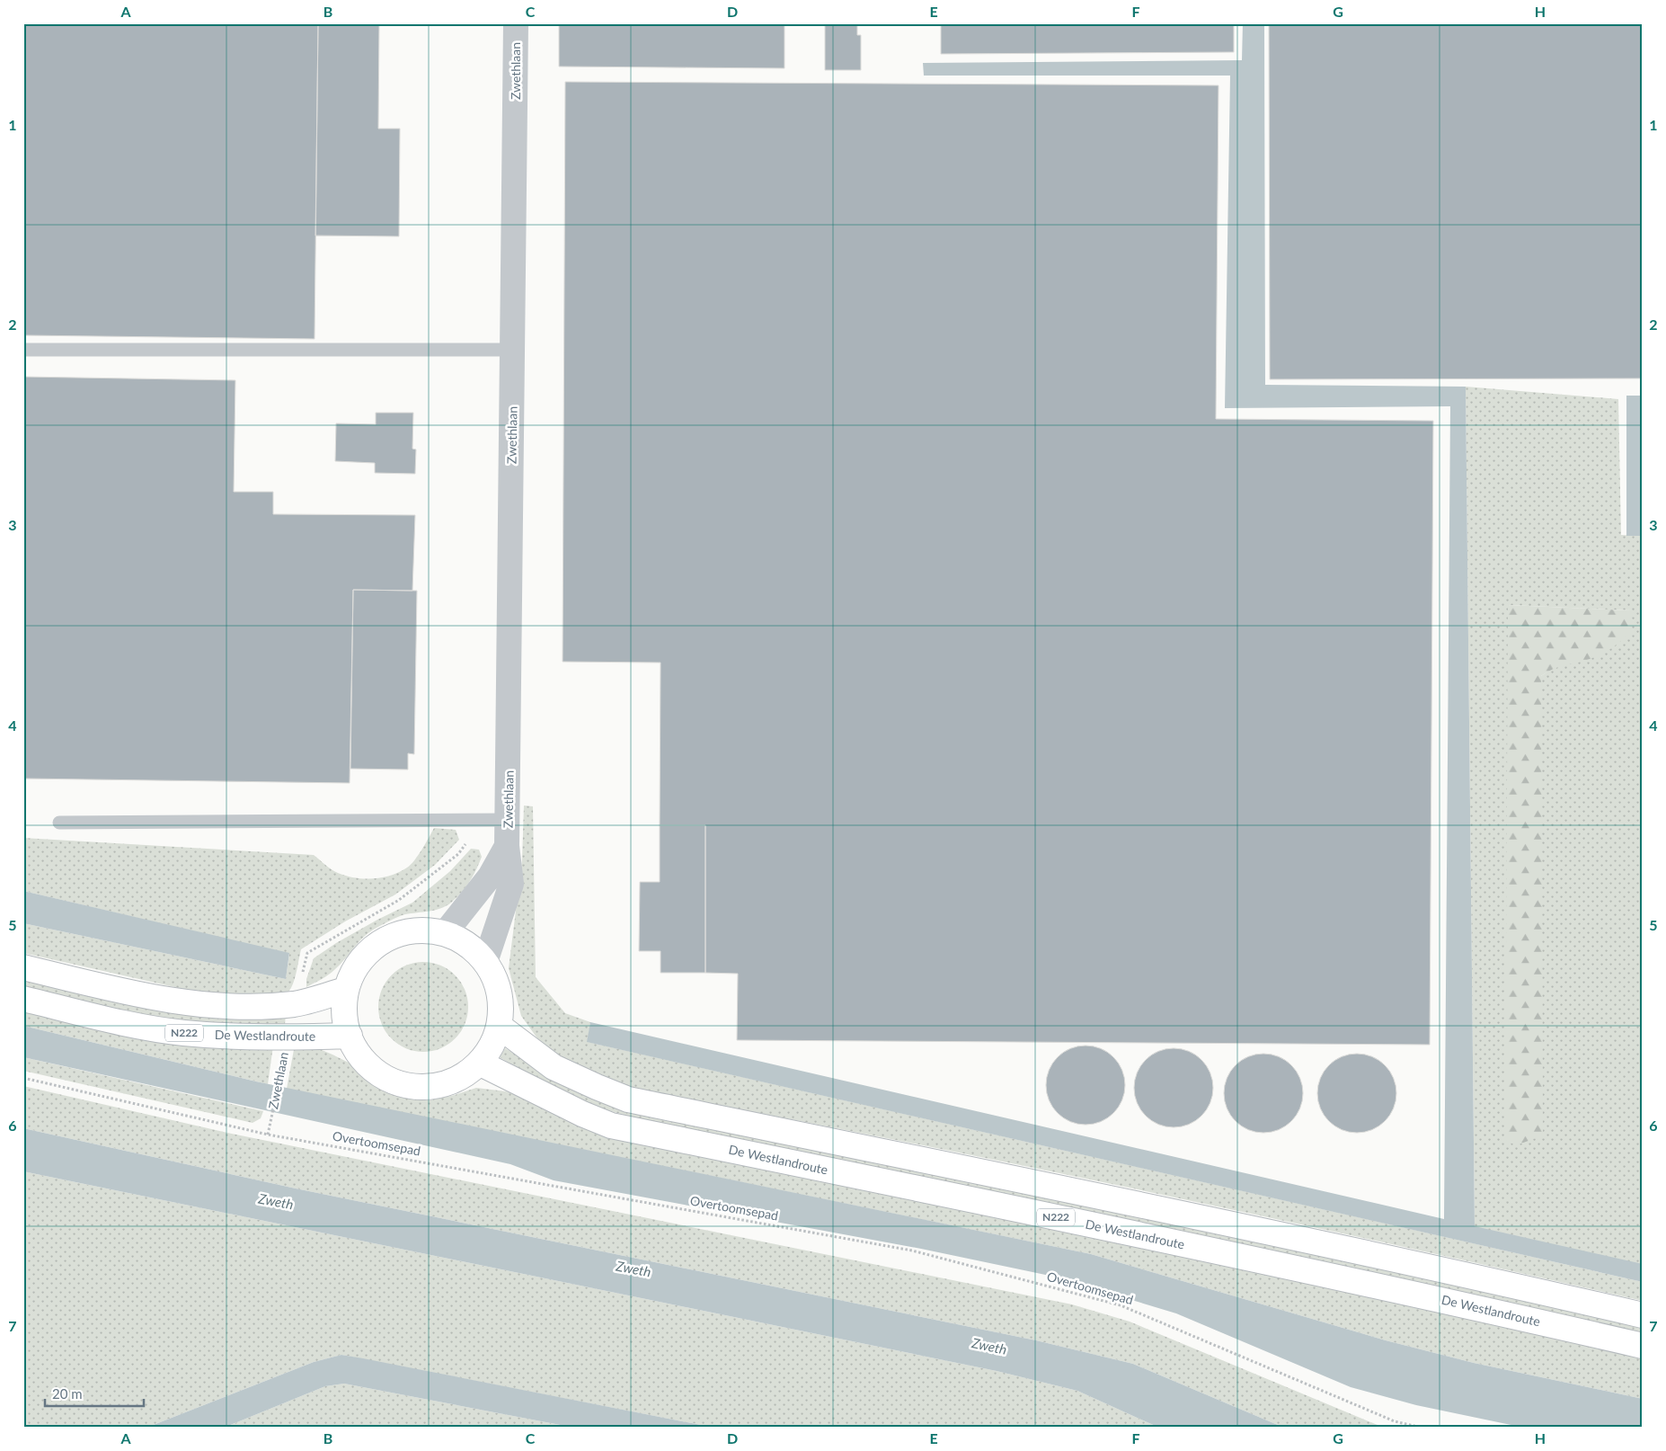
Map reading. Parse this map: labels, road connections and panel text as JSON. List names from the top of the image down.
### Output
{
  "streets": {
    "main road": ["N222", "De Westlandroute"],
    "street": ["Zwethlaan"],
    "path": ["Overtoomsepad"]
  },
  "crossings": [
    ["Zwethlaan", "N222"],
    ["Zwethlaan", "De Westlandroute"],
    ["Zwethlaan", "Overtoomsepad"],
    ["N222", "De Westlandroute"]
  ],
  "water": ["Zweth"],
  "scale_bar": "20 m",
  "grid": {
    "columns": [
      "A",
      "B",
      "C",
      "D",
      "E",
      "F",
      "G",
      "H"
    ],
    "rows": [
      "1",
      "2",
      "3",
      "4",
      "5",
      "6",
      "7"
    ]
  }
}
